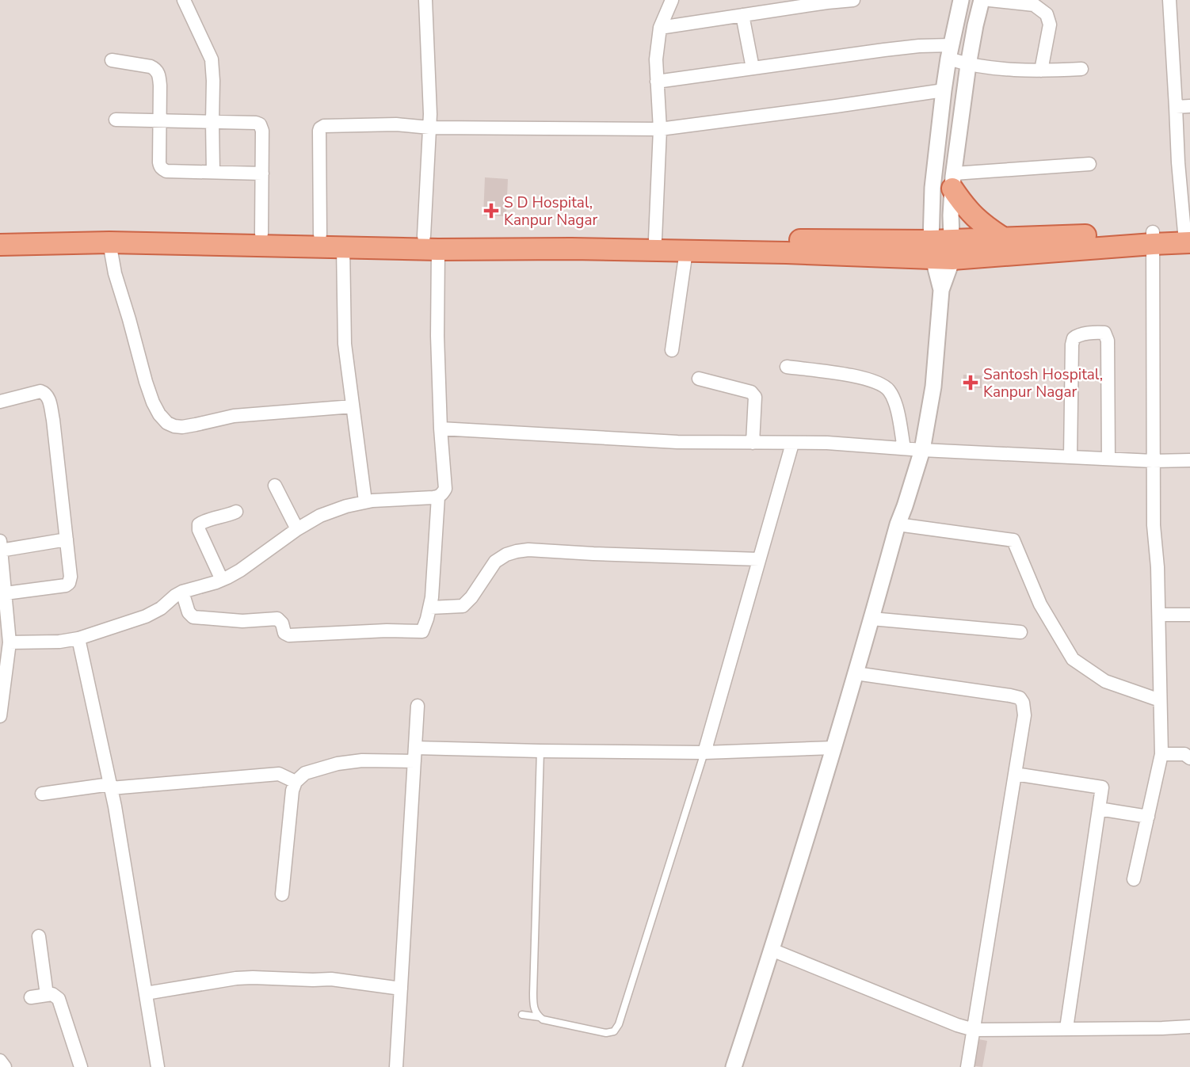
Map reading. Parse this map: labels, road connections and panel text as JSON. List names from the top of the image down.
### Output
{
  "places": {
    "health": ["S D Hospital, Kanpur Nagar", "Santosh Hospital, Kanpur Nagar"]
  }
}
